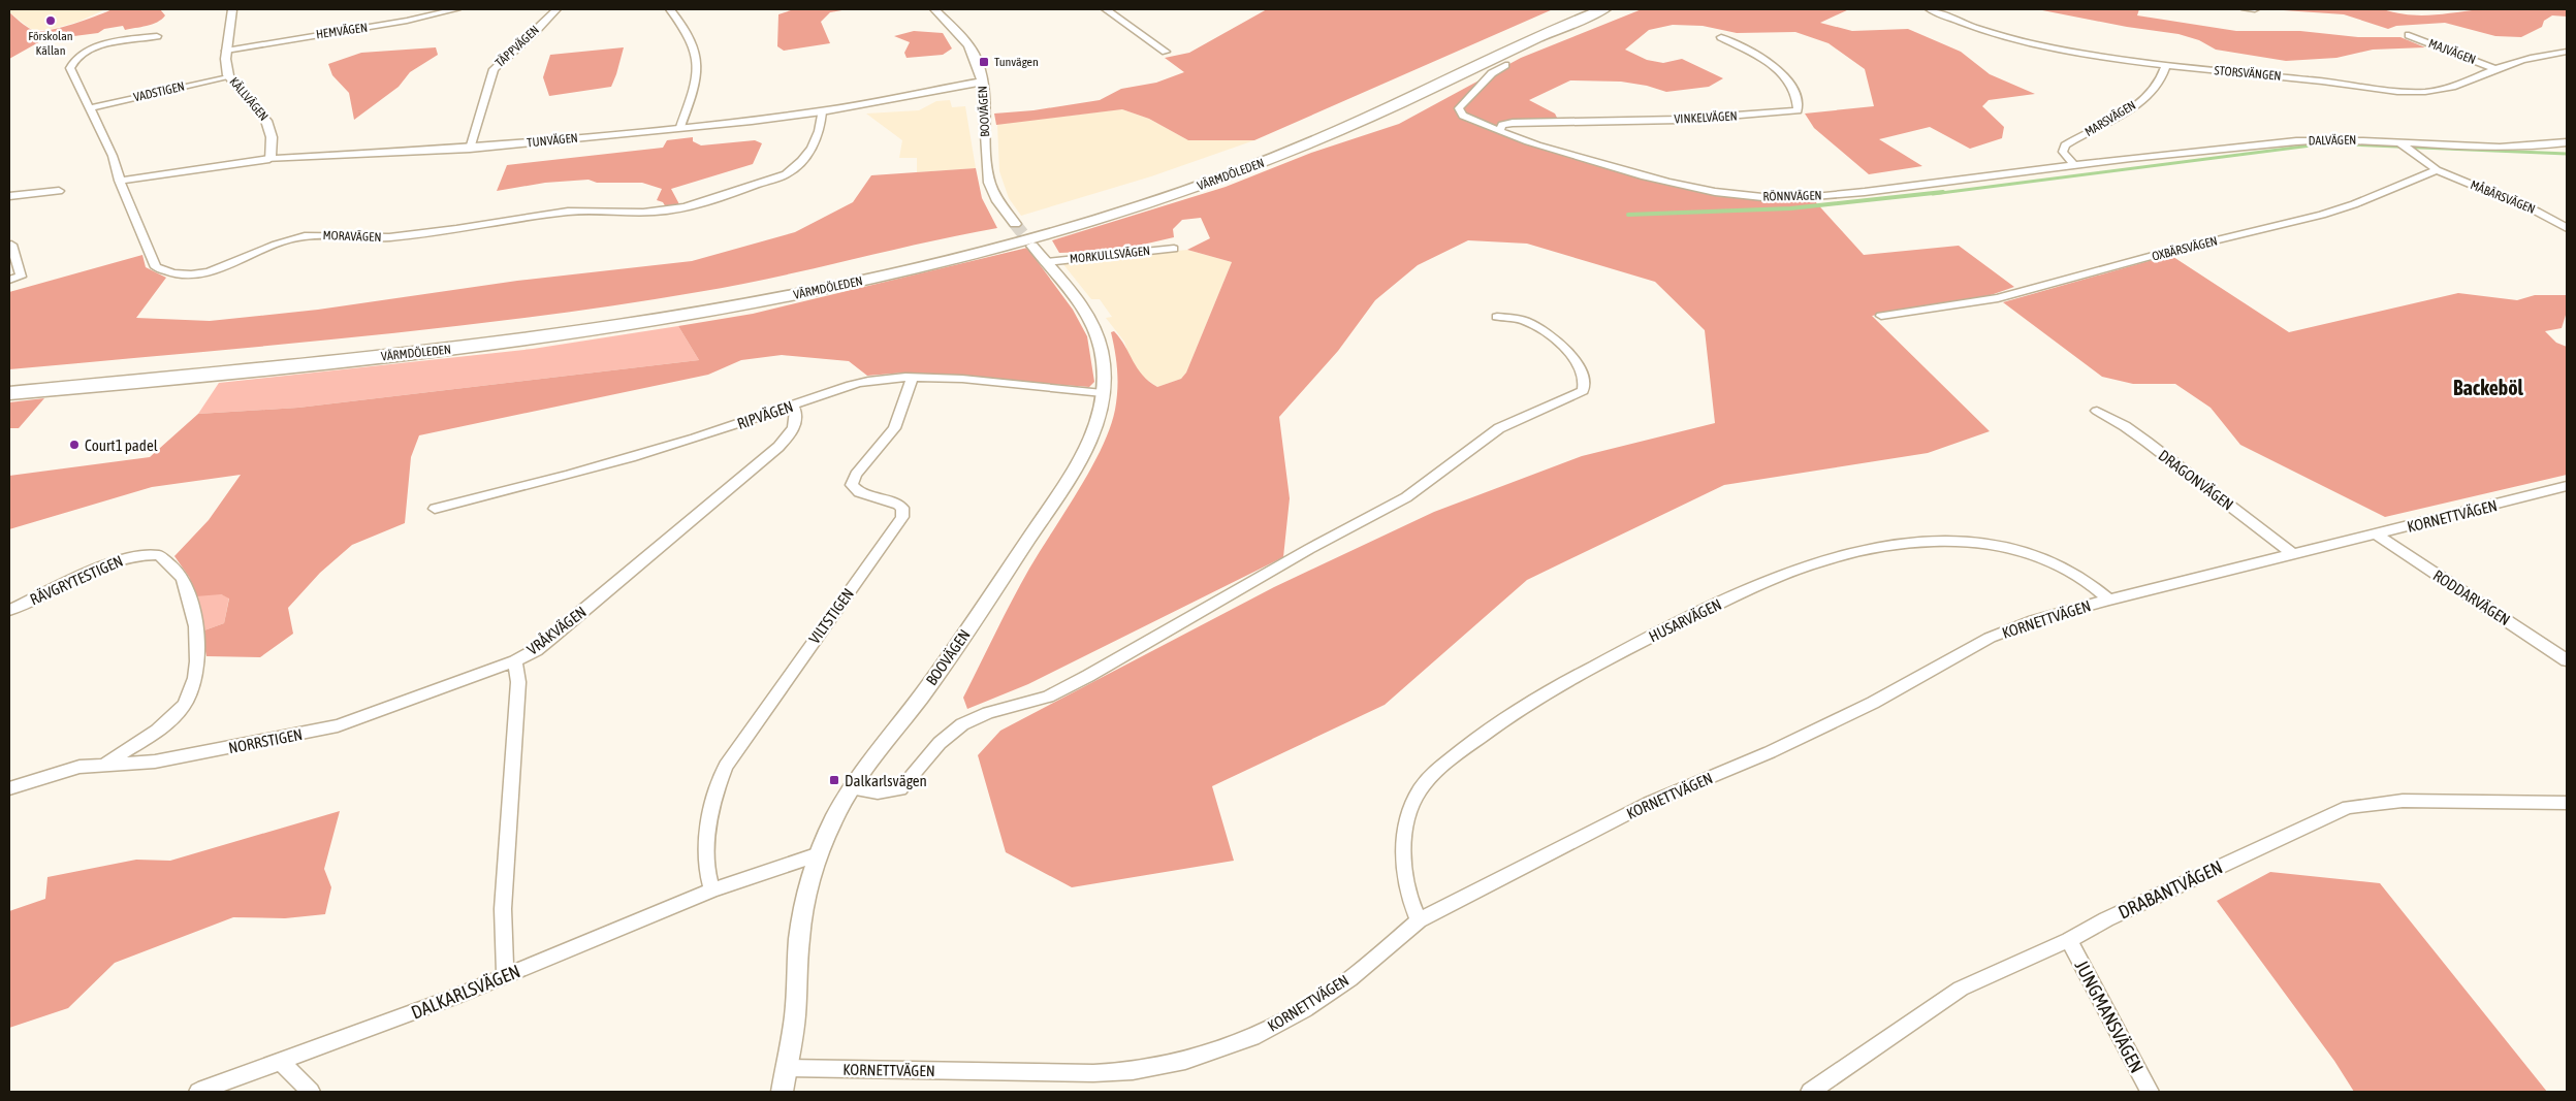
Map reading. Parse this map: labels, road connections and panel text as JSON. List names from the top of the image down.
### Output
{
  "streets": {
    "highway": ["VÄRMDÖLEDEN"],
    "street": [
      "HEMVÄGEN",
      "TÄPPVÄGEN",
      "MAJVÄGEN",
      "STORSVÄNGEN",
      "VADSTIGEN",
      "KÄLLVÄGEN",
      "BOOVÄGEN",
      "VINKELVÄGEN",
      "MARSVÄGEN",
      "TUNVÄGEN",
      "DALVÄGEN",
      "RÖNNVÄGEN",
      "MÅBÄRSVÄGEN",
      "MORAVÄGEN",
      "OXBÄRSVÄGEN",
      "MORKULLSVÄGEN",
      "RIPVÄGEN",
      "DRAGONVÄGEN",
      "KORNETTVÄGEN",
      "RÄVGRYTESTIGEN",
      "RODDARVÄGEN",
      "VILTSTIGEN",
      "HUSARVÄGEN",
      "VRÅKVÄGEN",
      "NORRSTIGEN",
      "DRABANTVÄGEN",
      "DALKARLSVÄGEN",
      "JUNGMANSVÄGEN"
    ]
  },
  "crossings": [
    ["HEMVÄGEN", "KÄLLVÄGEN"],
    ["TÄPPVÄGEN", "TUNVÄGEN"],
    ["MAJVÄGEN", "STORSVÄNGEN"],
    ["STORSVÄNGEN", "MARSVÄGEN"],
    ["VADSTIGEN", "KÄLLVÄGEN"],
    ["VADSTIGEN", "MORAVÄGEN"],
    ["KÄLLVÄGEN", "TUNVÄGEN"],
    ["BOOVÄGEN", "TUNVÄGEN"],
    ["BOOVÄGEN", "MORKULLSVÄGEN"],
    ["BOOVÄGEN", "RIPVÄGEN"],
    ["BOOVÄGEN", "KORNETTVÄGEN"],
    ["BOOVÄGEN", "DALKARLSVÄGEN"],
    ["VINKELVÄGEN", "RÖNNVÄGEN"],
    ["MARSVÄGEN", "RÖNNVÄGEN"],
    ["TUNVÄGEN", "MORAVÄGEN"],
    ["DALVÄGEN", "RÖNNVÄGEN"],
    ["MÅBÄRSVÄGEN", "OXBÄRSVÄGEN"],
    ["RIPVÄGEN", "VILTSTIGEN"],
    ["RIPVÄGEN", "VRÅKVÄGEN"],
    ["DRAGONVÄGEN", "KORNETTVÄGEN"],
    ["KORNETTVÄGEN", "RODDARVÄGEN"],
    ["KORNETTVÄGEN", "HUSARVÄGEN"],
    ["RÄVGRYTESTIGEN", "NORRSTIGEN"],
    ["VILTSTIGEN", "DALKARLSVÄGEN"],
    ["VRÅKVÄGEN", "NORRSTIGEN"],
    ["VRÅKVÄGEN", "DALKARLSVÄGEN"],
    ["DRABANTVÄGEN", "JUNGMANSVÄGEN"]
  ],
  "districts": ["Backeböl"],
  "places": {
    "other": ["Förskolan Källan", "Court1 padel"],
    "transit": ["Tunvägen", "Dalkarlsvägen"]
  }
}
